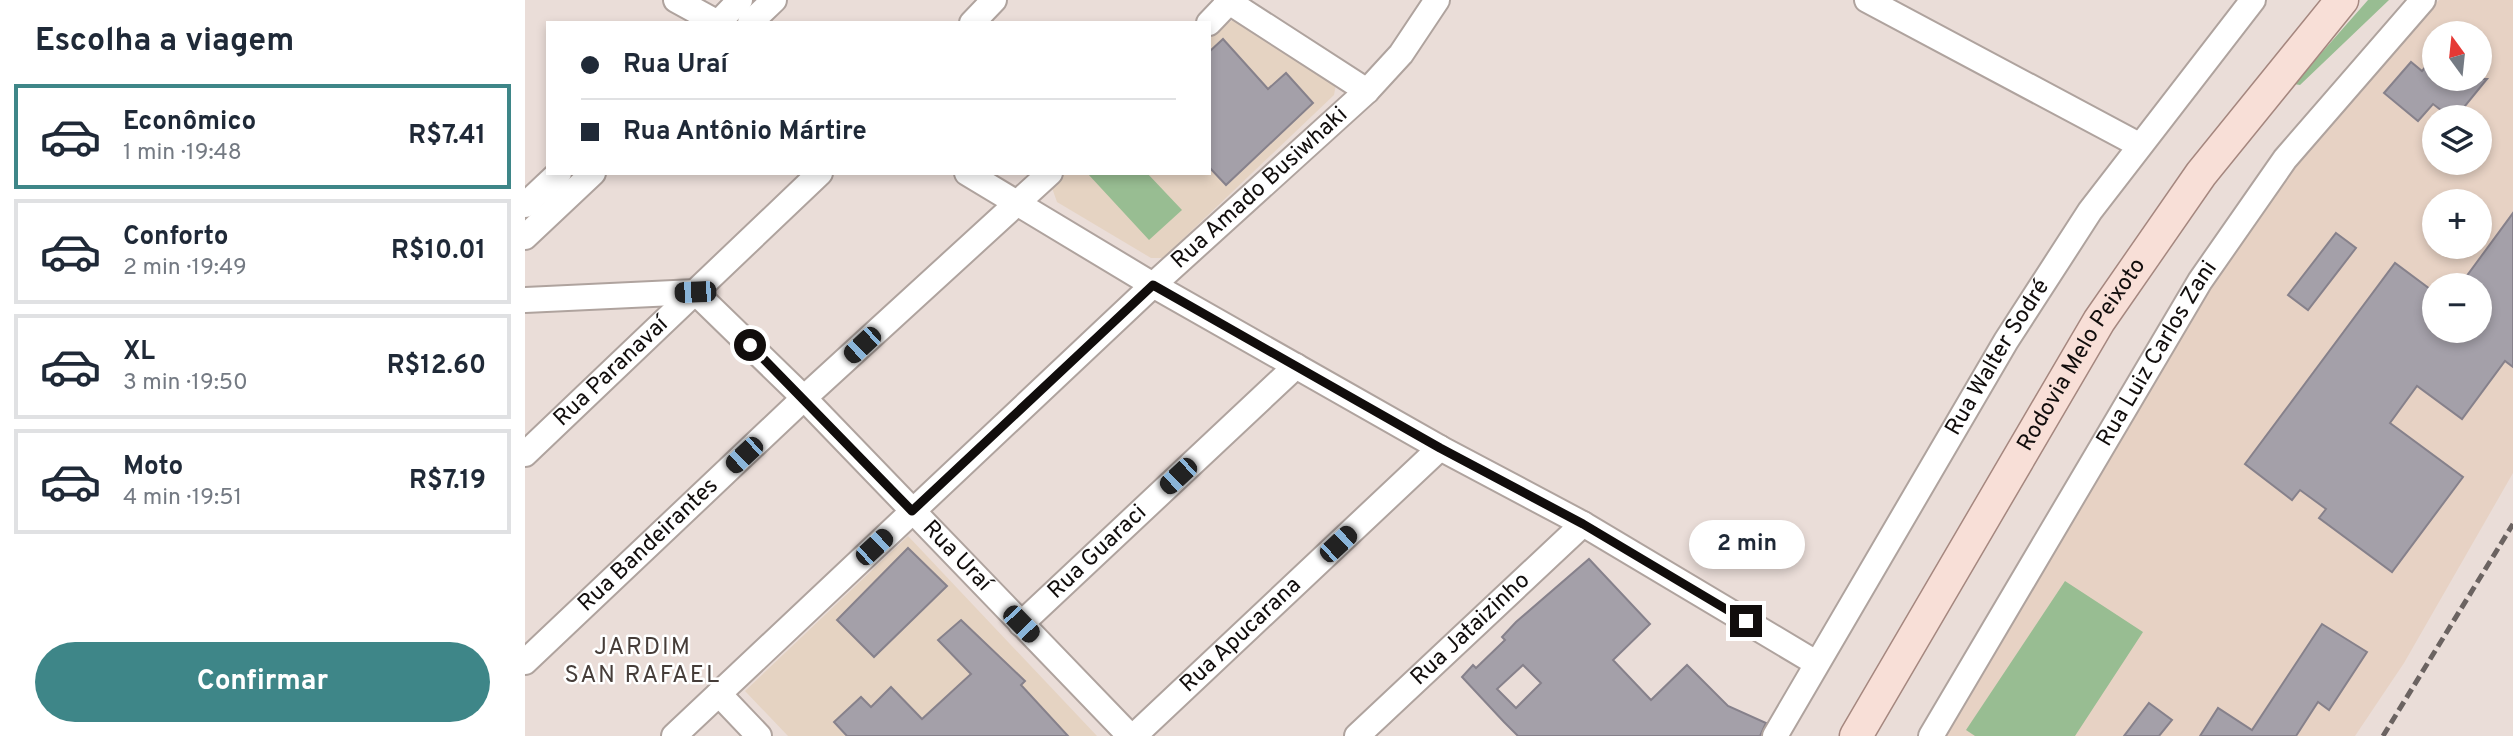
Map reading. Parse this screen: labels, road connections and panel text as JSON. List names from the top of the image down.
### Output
{
  "streets": {
    "main road": ["Rodovia Melo Peixoto"],
    "street": [
      "Rua Amado Busiwhaki",
      "Rua Luiz Carlos Zani",
      "Rua Walter Sodré",
      "Rua Paranavaí",
      "Rua Bandeirantes",
      "Rua Guaraci",
      "Rua Uraí",
      "Rua Jataizinho",
      "Rua Apucarana"
    ]
  },
  "crossings": [
    ["Rua Amado Busiwhaki", "Rua Uraí"],
    ["Rua Paranavaí", "Rua Uraí"],
    ["Rua Bandeirantes", "Rua Uraí"],
    ["Rua Guaraci", "Rua Uraí"],
    ["Rua Uraí", "Rua Apucarana"]
  ],
  "districts": ["JARDIM SAN RAFAEL"],
  "north": "top",
  "page": {
    "heading": "Escolha a viagem",
    "map_buttons": ["+", "−"],
    "banner": ["Rua Uraí", "Rua Antônio Mártire"],
    "list": [
      {
        "name": "Econômico",
        "note": "1 min · 19:48",
        "value": "R$7.41"
      },
      {
        "name": "Conforto",
        "note": "2 min · 19:49",
        "value": "R$10.01"
      },
      {
        "name": "XL",
        "note": "3 min · 19:50",
        "value": "R$12.60"
      },
      {
        "name": "Moto",
        "note": "4 min · 19:51",
        "value": "R$7.19"
      }
    ],
    "bubble": "2 min",
    "buttons": "Confirmar"
  }
}
